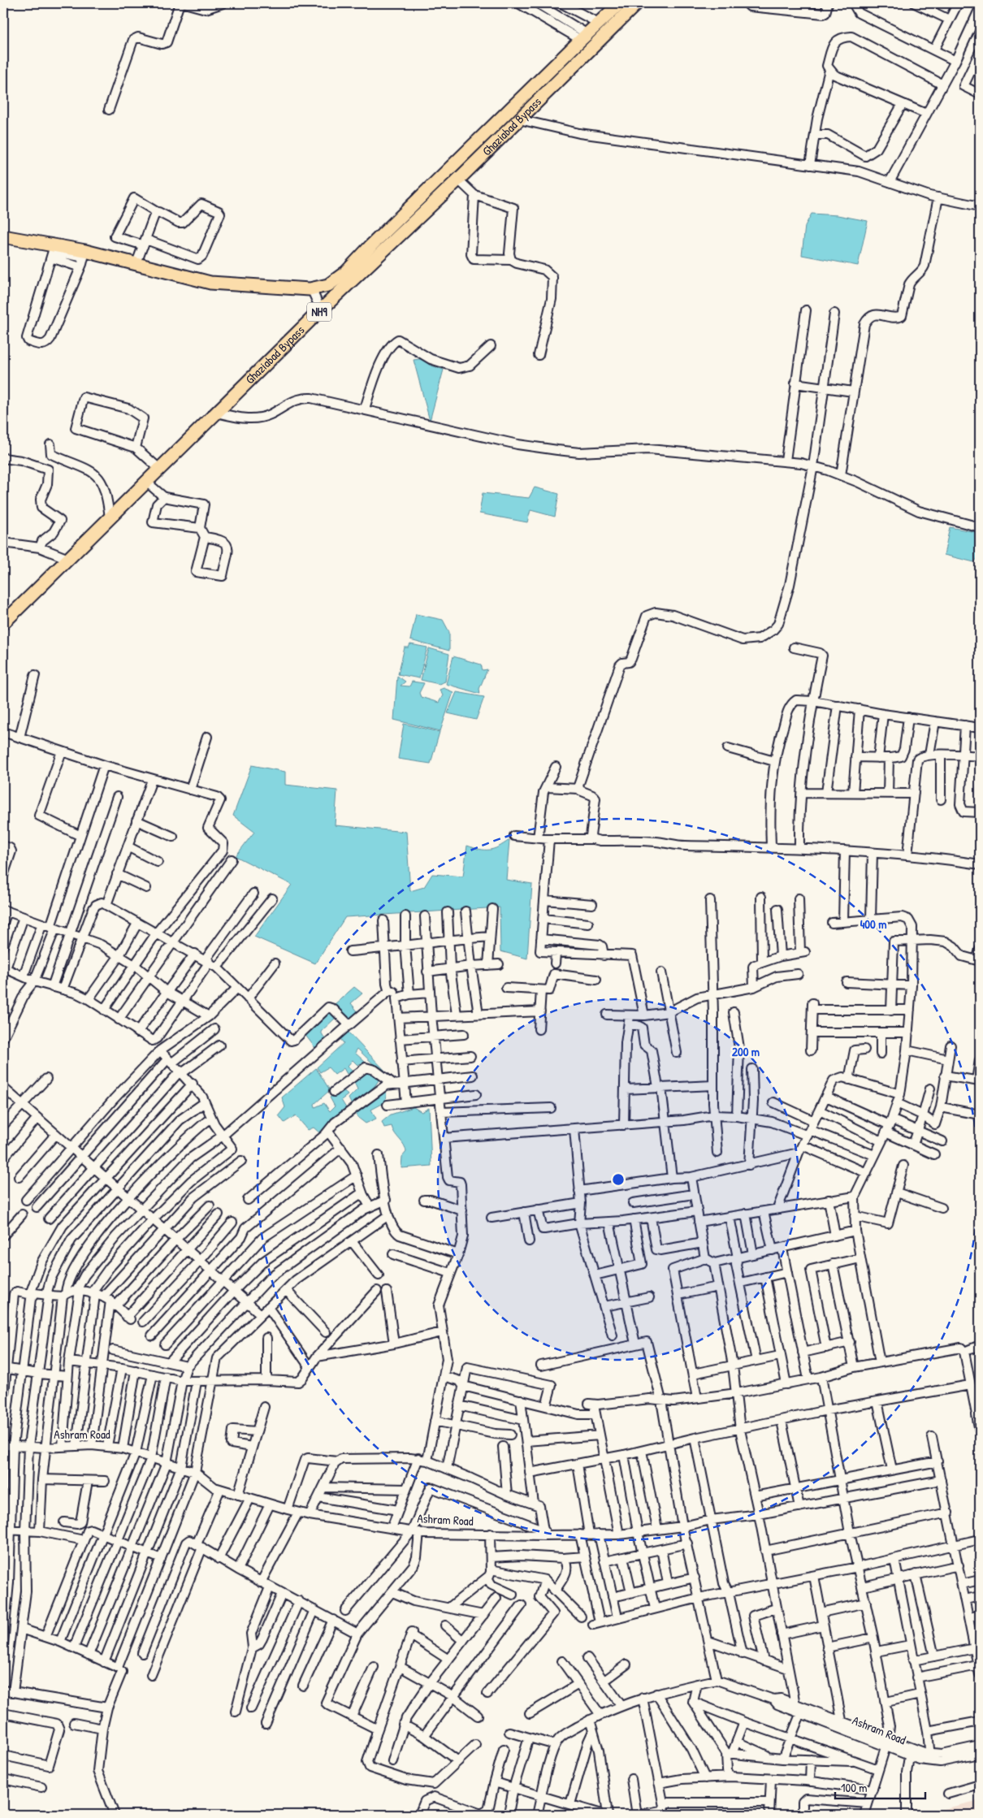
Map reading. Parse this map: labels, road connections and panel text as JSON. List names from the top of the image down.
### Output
{
  "streets": {
    "highway": ["Ghaziabad Bypass", "NH9"],
    "street": ["Ashram Road"]
  },
  "scale_bar": "100 m",
  "rings": ["400 m", "200 m"]
}
